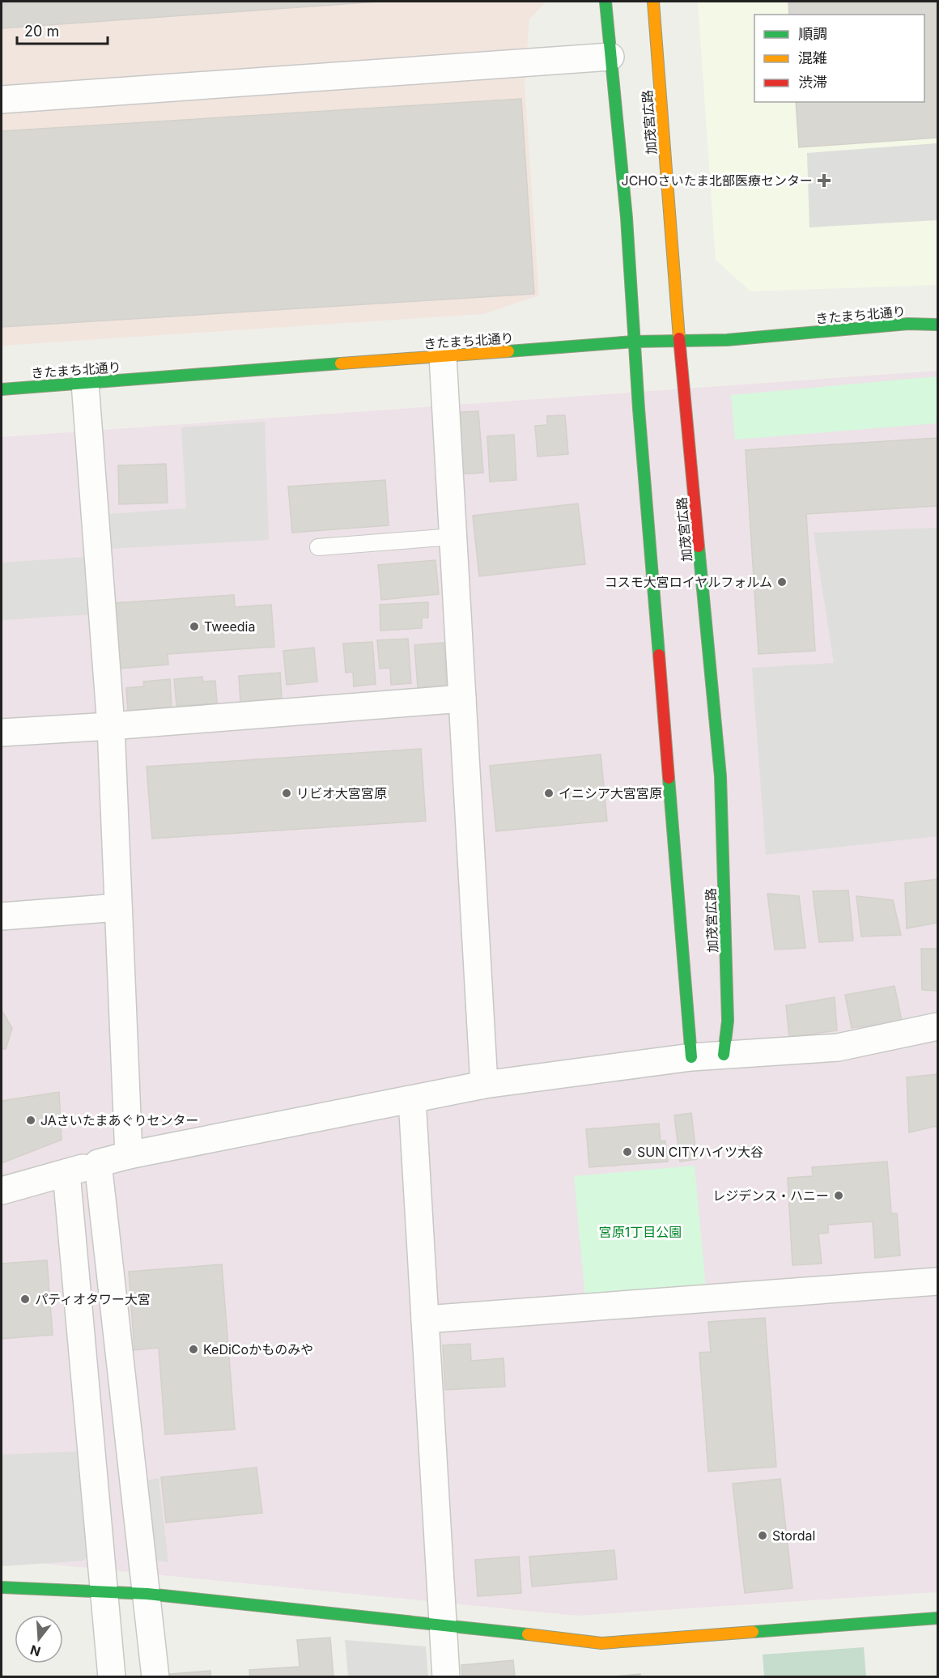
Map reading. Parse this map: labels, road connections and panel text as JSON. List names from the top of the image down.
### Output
{
  "streets": {
    "street": ["加茂宮広路", "きたまち北通り"]
  },
  "crossings": [
    ["加茂宮広路", "きたまち北通り"]
  ],
  "parks": ["宮原1丁目公園"],
  "places": {
    "health": ["JCHOさいたま北部医療センター"],
    "other": [
      "コスモ大宮ロイヤルフォルム",
      "Tweedia",
      "リビオ大宮宮原",
      "イニシア大宮宮原",
      "JAさいたまあぐりセンター",
      "SUN CITYハイツ大谷",
      "レジデンス・ハニー",
      "パティオタワー大宮",
      "KeDiCoかものみや",
      "Stordal"
    ]
  },
  "legend": ["順調", "混雑", "渋滞"],
  "scale_bar": "20 m",
  "north": "bottom"
}
